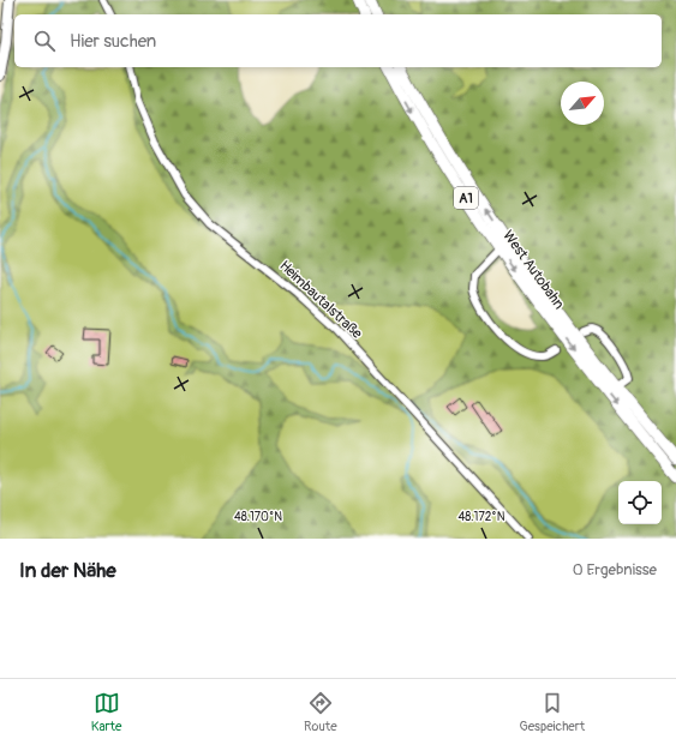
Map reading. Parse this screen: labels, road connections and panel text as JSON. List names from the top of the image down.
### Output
{
  "streets": {
    "highway": ["A1", "West Autobahn"],
    "street": ["Heimbautalstraße"]
  },
  "north": "top right",
  "page": {
    "search": "Hier suchen",
    "heading": ["In der Nähe", "0 Ergebnisse"],
    "nav": ["Karte", "Route", "Gespeichert"]
  },
  "coordinates": ["48.170°N", "48.172°N"]
}
